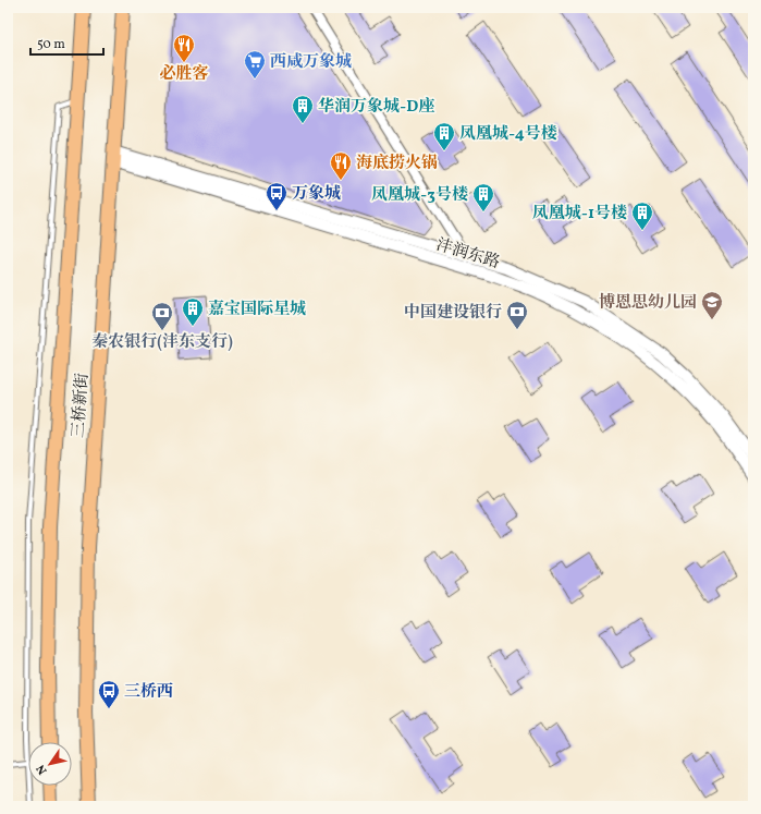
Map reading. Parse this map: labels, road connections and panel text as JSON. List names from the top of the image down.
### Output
{
  "streets": {
    "main road": ["三桥新街"],
    "street": ["沣润东路"]
  },
  "crossings": [
    ["沣润东路", "三桥新街"]
  ],
  "places": {
    "restaurant": ["必胜客", "海底捞火锅"],
    "supermarket": ["西咸万象城"],
    "building": [
      "华润万象城-D座",
      "凤凰城-4号楼",
      "凤凰城-3号楼",
      "凤凰城-1号楼",
      "嘉宝国际星城"
    ],
    "bus stop": ["万象城", "三桥西"],
    "school or university": ["博恩思幼儿园"],
    "bank": ["中国建设银行", "秦农银行(沣东支行)"]
  },
  "scale_bar": "50 m",
  "north": "bottom left"
}
